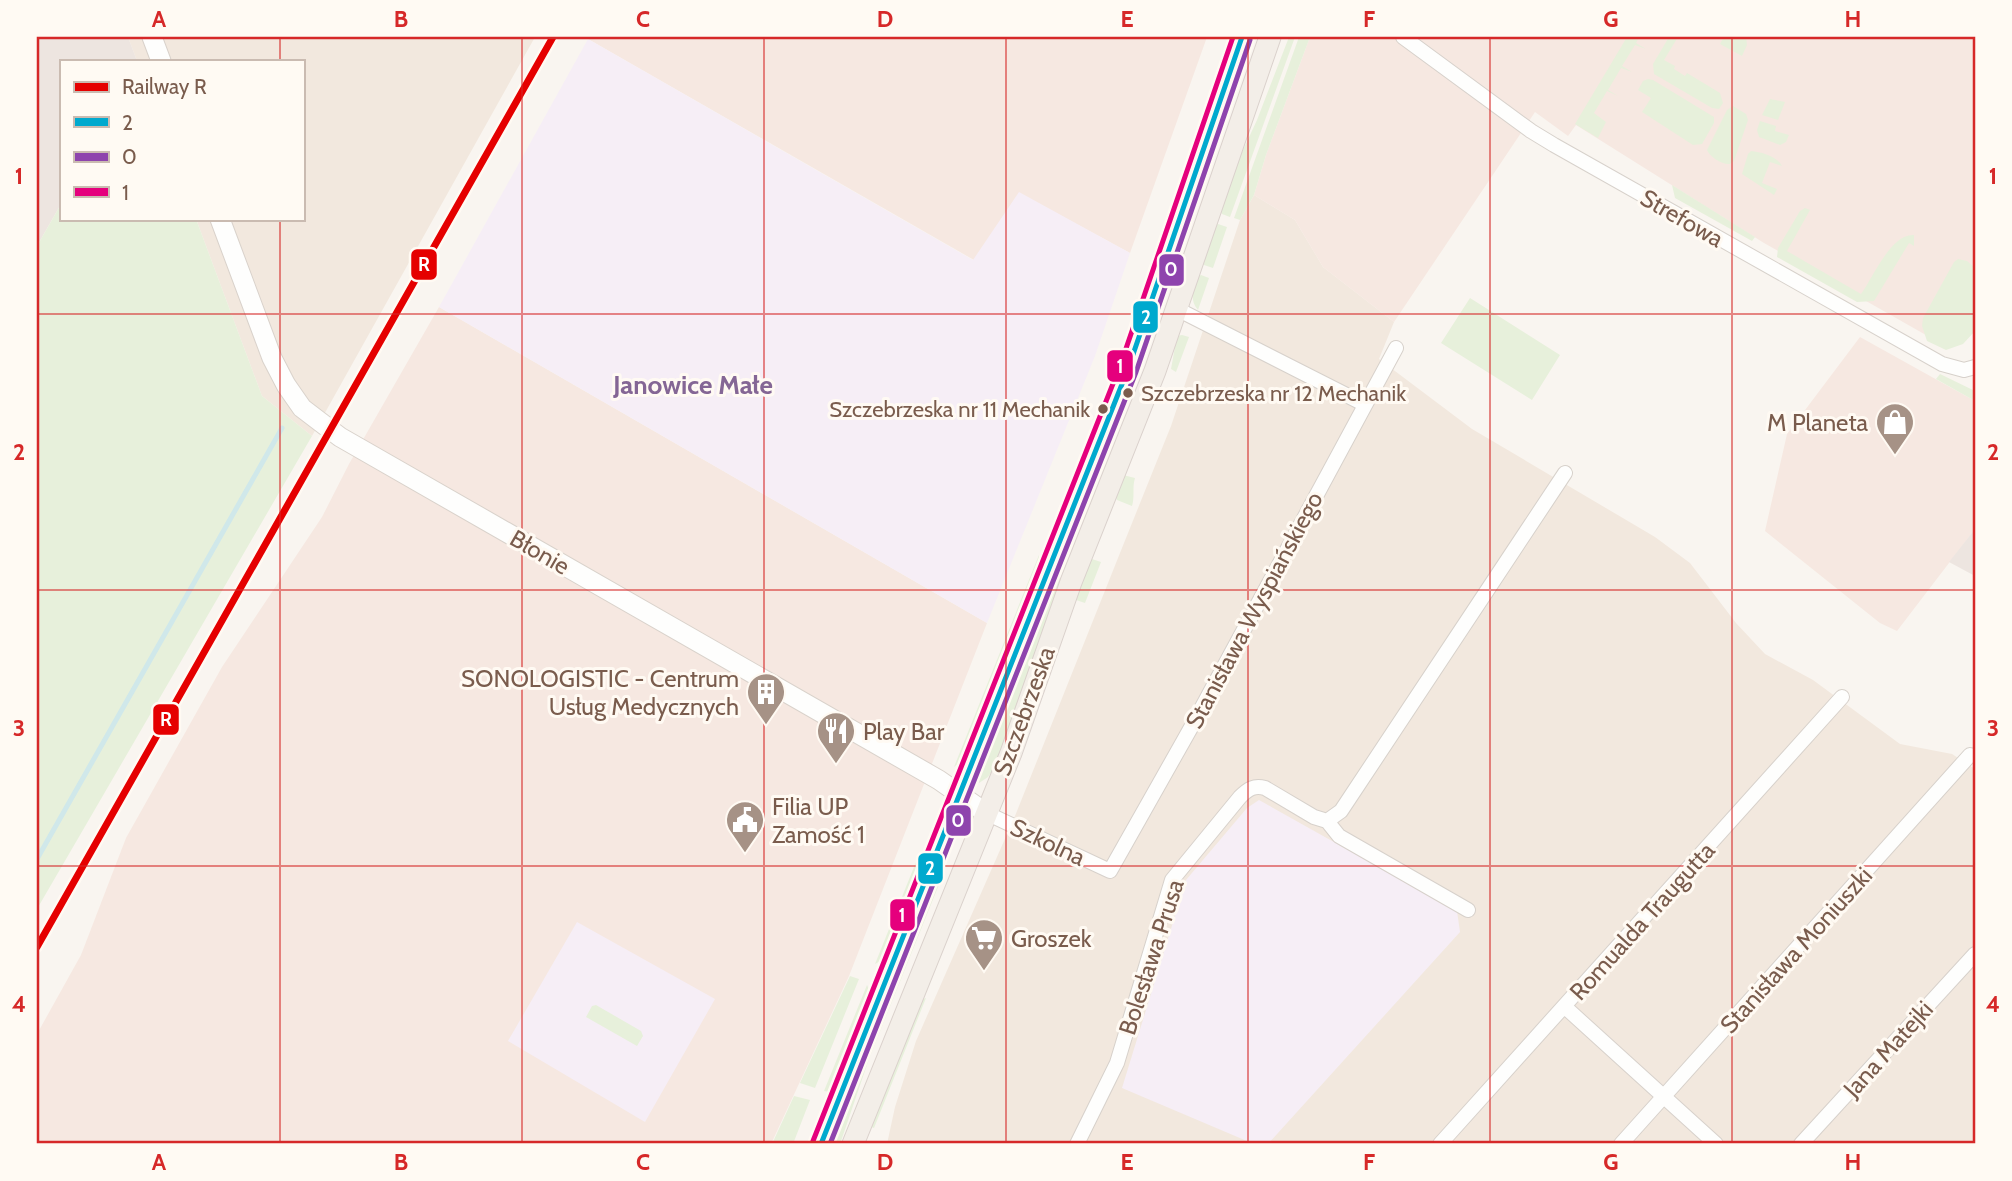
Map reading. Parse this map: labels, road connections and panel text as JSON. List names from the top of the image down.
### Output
{
  "streets": {
    "main road": ["Szczebrzeska"],
    "street": [
      "Strefowa",
      "Błonie",
      "Stanisława Wyspiańskiego",
      "Szkolna",
      "Romualda Traugutta",
      "Stanisława Moniuszki",
      "Bolesława Prusa",
      "Jana Matejki"
    ]
  },
  "crossings": [
    ["Błonie", "Szczebrzeska"],
    ["Błonie", "Szkolna"],
    ["Stanisława Wyspiańskiego", "Szkolna"],
    ["Szczebrzeska", "Szkolna"]
  ],
  "districts": ["Janowice Małe"],
  "places": {
    "other": ["Szczebrzeska nr 12 Mechanik", "Szczebrzeska nr 11 Mechanik"],
    "shop": ["M Planeta"],
    "building": ["SONOLOGISTIC - Centrum Usług Medycznych"],
    "restaurant": ["Play Bar"],
    "public building": ["Filia UP Zamość 1"],
    "supermarket": ["Groszek"]
  },
  "lines": [
    "rail line R",
    "transit line 2",
    "transit line 1",
    "transit line 0"
  ],
  "legend": [
    "Railway R",
    "2",
    "0",
    "1"
  ],
  "grid": {
    "columns": [
      "A",
      "B",
      "C",
      "D",
      "E",
      "F",
      "G",
      "H"
    ],
    "rows": [
      "1",
      "2",
      "3",
      "4"
    ]
  }
}
